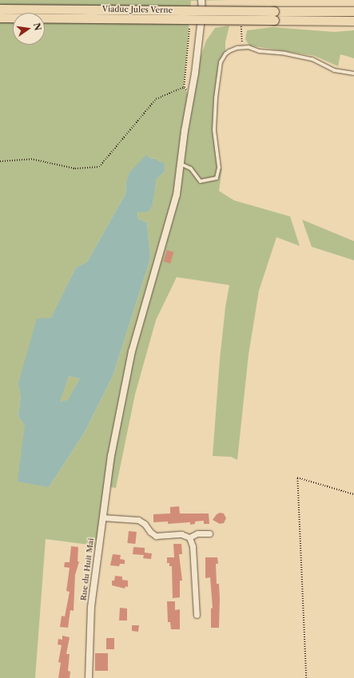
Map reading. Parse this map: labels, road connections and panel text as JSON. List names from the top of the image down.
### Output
{
  "streets": {
    "highway": ["Viaduc Jules Verne"],
    "street": ["Rue du Huit Mai"]
  },
  "north": "right"
}
